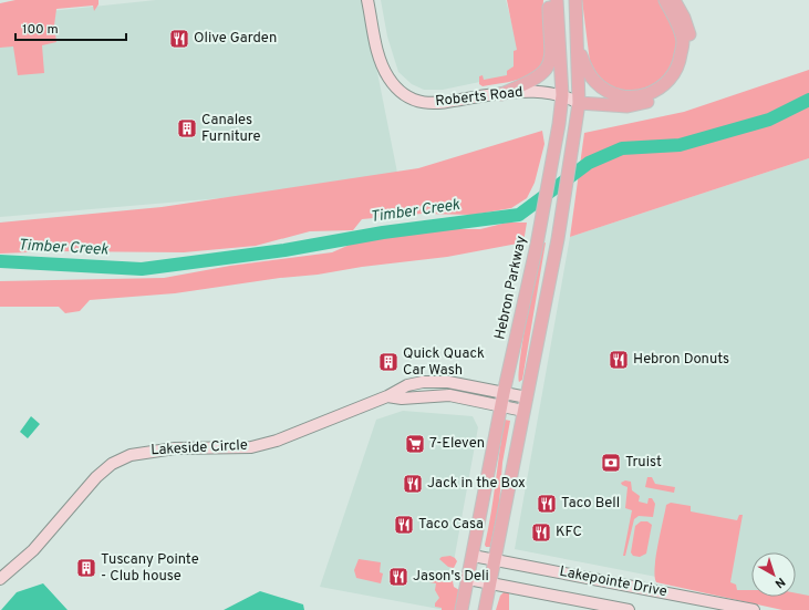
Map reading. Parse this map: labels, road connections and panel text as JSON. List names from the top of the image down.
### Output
{
  "streets": {
    "main road": [
      "Roberts Road",
      "Hebron Parkway",
      "Lakeside Circle",
      "Lakepointe Drive"
    ]
  },
  "crossings": [
    ["Roberts Road", "Hebron Parkway"],
    ["Hebron Parkway", "Lakeside Circle"],
    ["Hebron Parkway", "Lakepointe Drive"]
  ],
  "water": ["Timber Creek"],
  "places": {
    "restaurant": [
      "Olive Garden",
      "Hebron Donuts",
      "Jack in the Box",
      "Taco Bell",
      "Taco Casa",
      "KFC",
      "Jason's Deli"
    ],
    "building": ["Canales Furniture", "Quick Quack Car Wash", "Tuscany Pointe - Club house"],
    "supermarket": ["7-Eleven"],
    "bank": ["Truist"]
  },
  "scale_bar": "100 m",
  "north": "bottom right"
}
